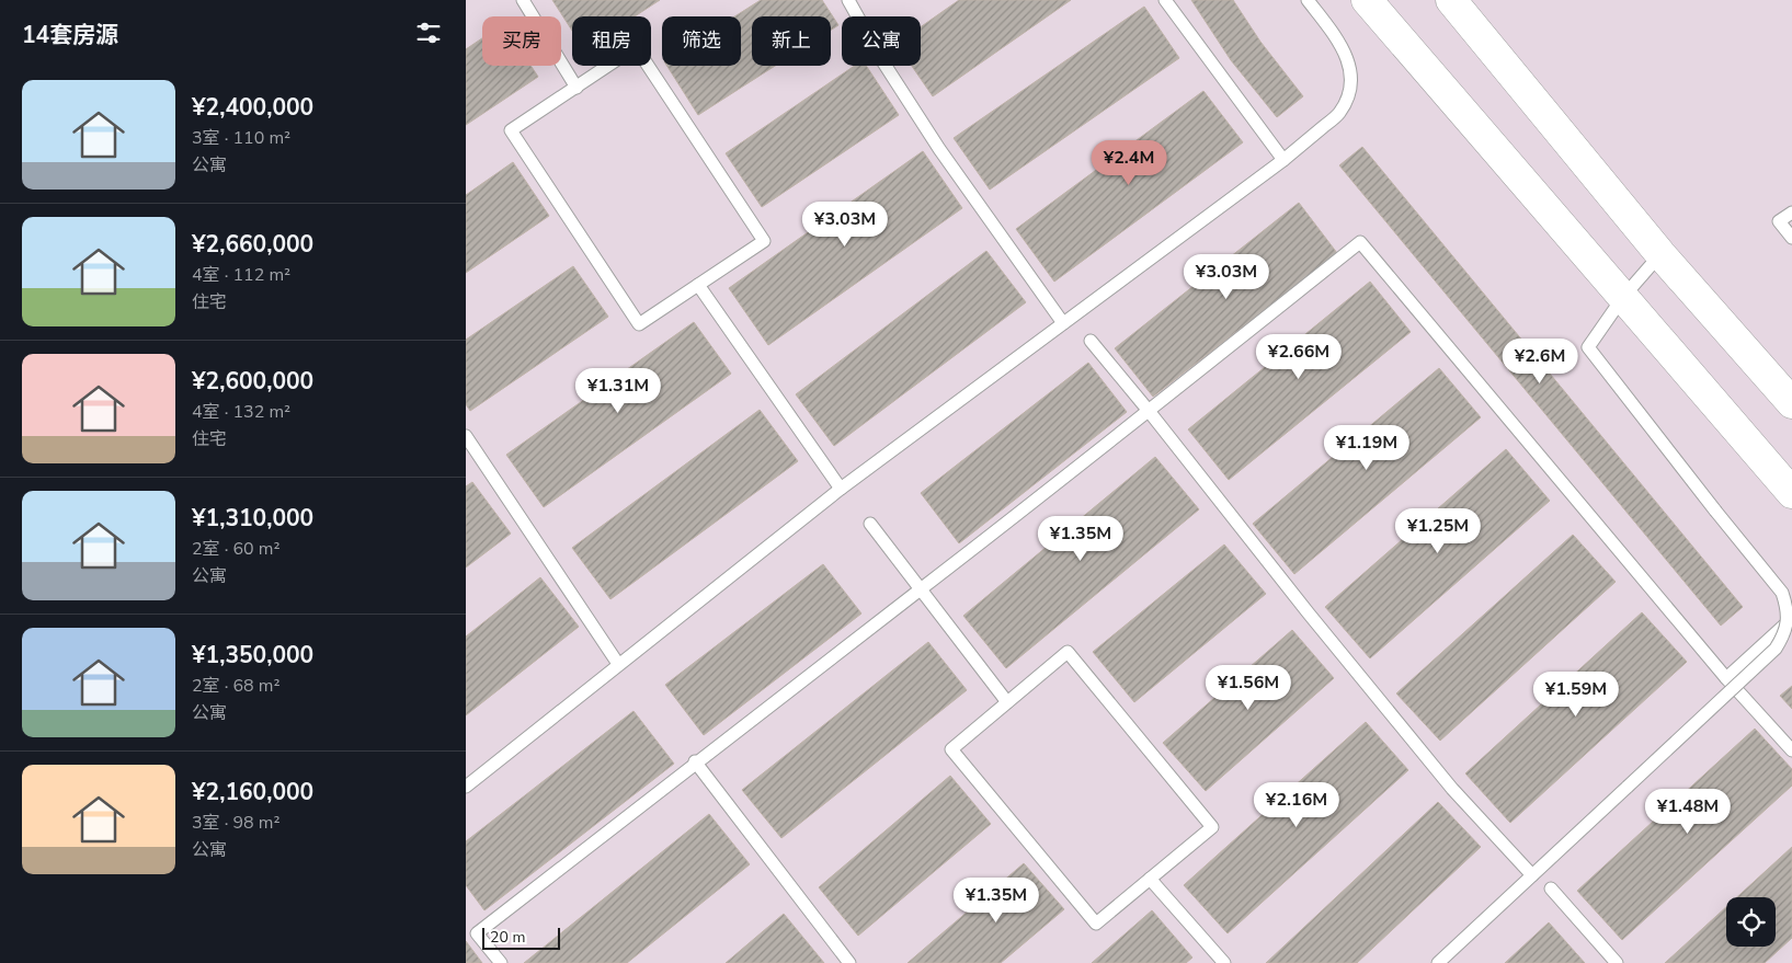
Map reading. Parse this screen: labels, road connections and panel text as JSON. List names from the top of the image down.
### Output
{
  "scale_bar": "20 m",
  "page": {
    "heading": "14套房源",
    "chip": [
      "买房",
      "租房",
      "筛选",
      "新上",
      "公寓"
    ],
    "list": [
      {
        "name": "¥2,400,000",
        "note": "3室 · 110 m² · 公寓"
      },
      {
        "name": "¥2,660,000",
        "note": "4室 · 112 m² · 住宅"
      },
      {
        "name": "¥2,600,000",
        "note": "4室 · 132 m² · 住宅"
      },
      {
        "name": "¥1,310,000",
        "note": "2室 · 60 m² · 公寓"
      },
      {
        "name": "¥1,350,000",
        "note": "2室 · 68 m² · 公寓"
      },
      {
        "name": "¥2,160,000",
        "note": "3室 · 98 m² · 公寓"
      }
    ],
    "price": [
      "¥2.4M",
      "¥3.03M",
      "¥3.03M",
      "¥2.66M",
      "¥2.6M",
      "¥1.31M",
      "¥1.19M",
      "¥1.25M",
      "¥1.35M",
      "¥1.56M",
      "¥1.59M",
      "¥2.16M",
      "¥1.48M",
      "¥1.35M"
    ],
    "scale": "20 m"
  }
}
